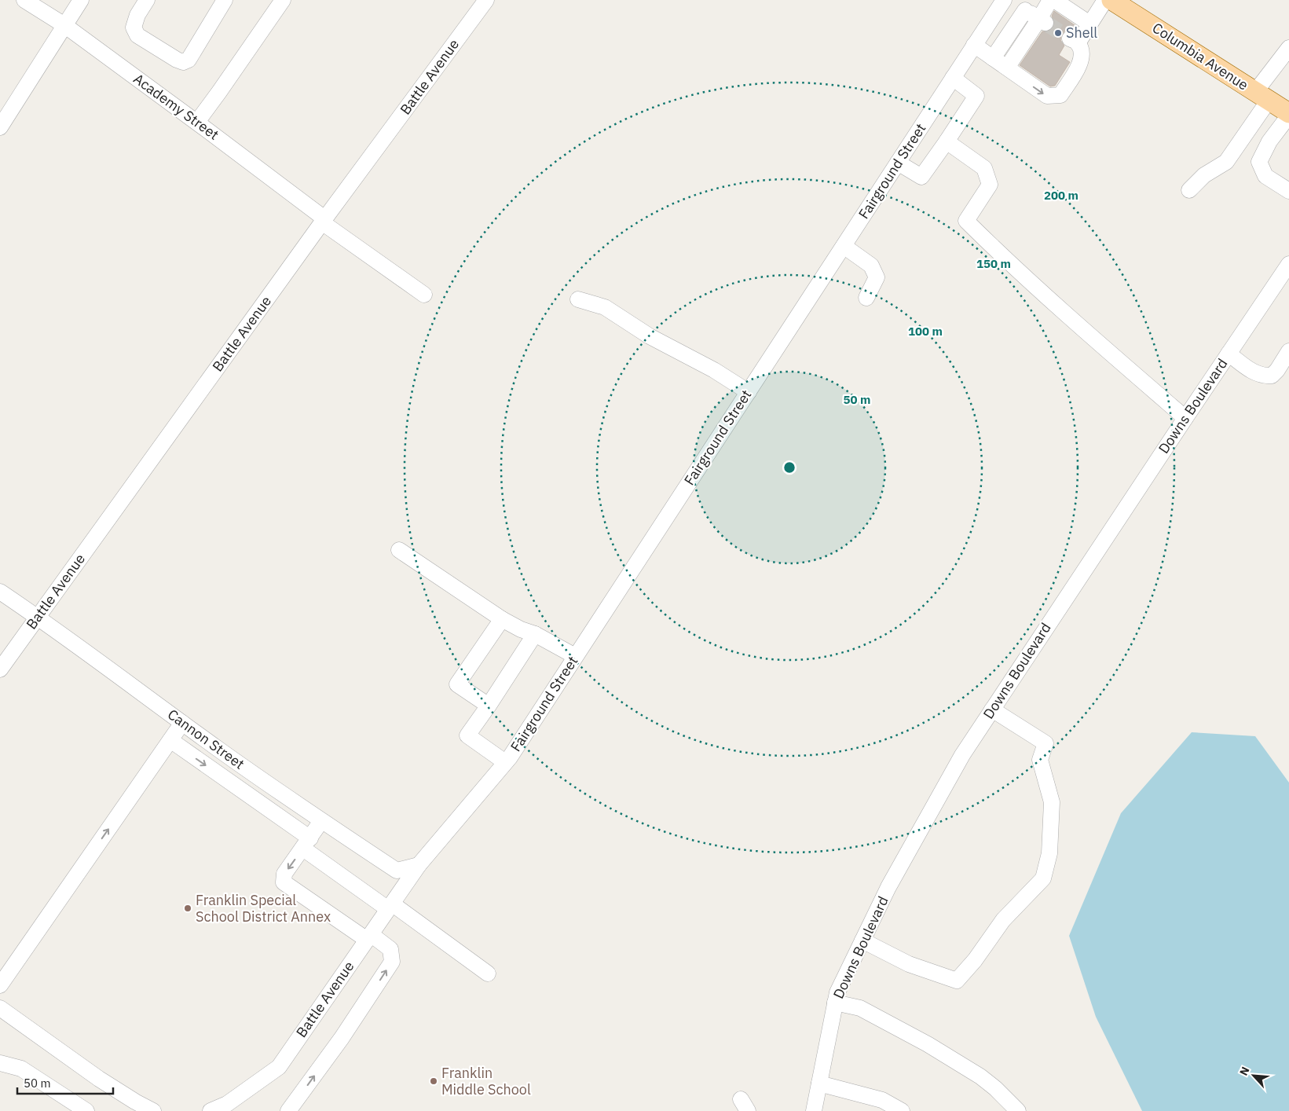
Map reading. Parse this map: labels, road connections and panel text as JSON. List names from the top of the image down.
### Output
{
  "streets": {
    "main road": ["Columbia Avenue"],
    "street": [
      "Battle Avenue",
      "Academy Street",
      "Fairground Street",
      "Downs Boulevard",
      "Cannon Street"
    ]
  },
  "crossings": [
    ["Battle Avenue", "Academy Street"],
    ["Battle Avenue", "Fairground Street"],
    ["Battle Avenue", "Cannon Street"],
    ["Fairground Street", "Cannon Street"]
  ],
  "places": ["Shell", "Franklin Special School District Annex", "Franklin Middle School"],
  "scale_bar": "50 m",
  "north": "top left",
  "rings": [
    "200 m",
    "150 m",
    "100 m",
    "50 m"
  ]
}
